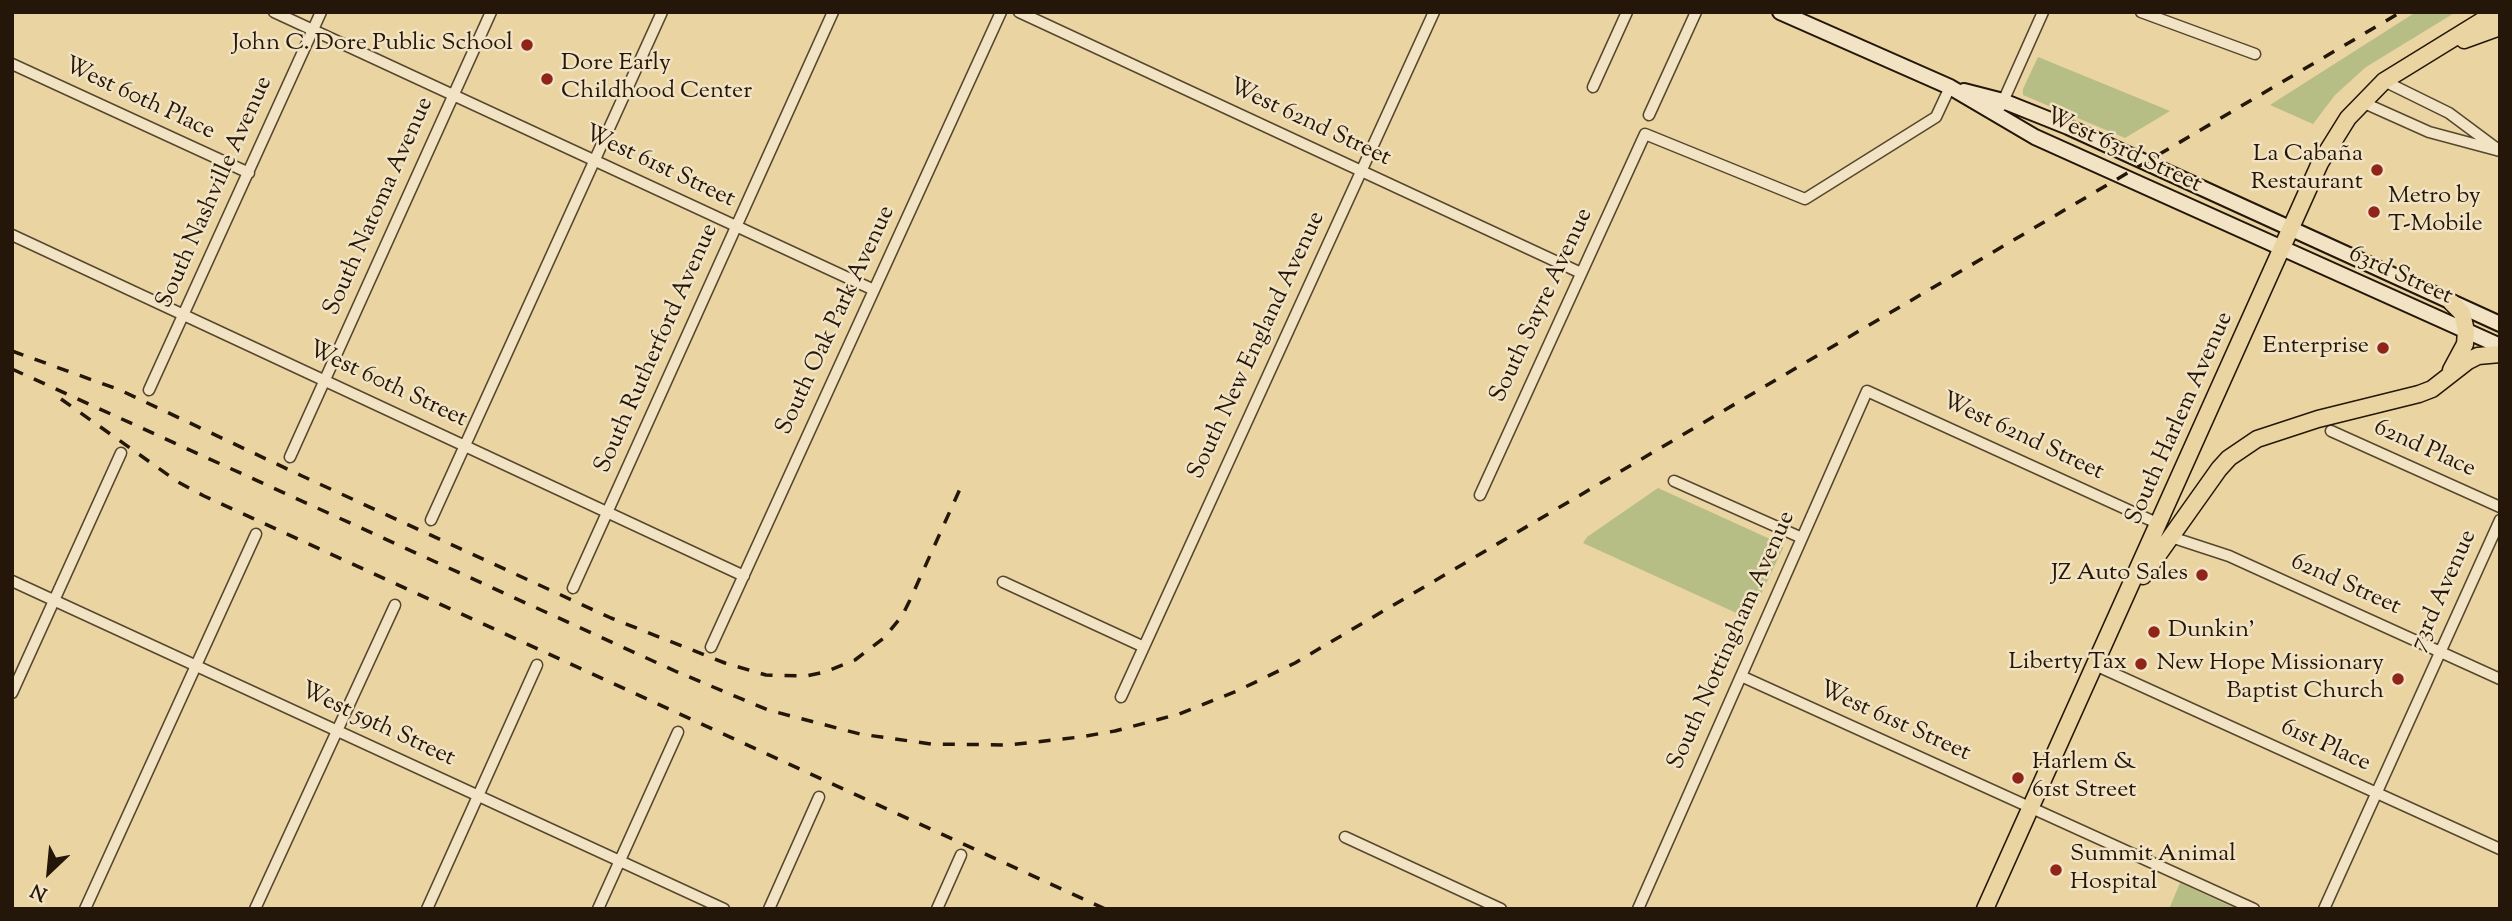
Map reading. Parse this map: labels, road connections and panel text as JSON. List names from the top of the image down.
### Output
{
  "streets": {
    "main road": ["West 63rd Street", "63rd Street", "South Harlem Avenue"],
    "street": [
      "West 60th Place",
      "West 62nd Street",
      "West 61st Street",
      "South Nashville Avenue",
      "South Natoma Avenue",
      "South Sayre Avenue",
      "South Oak Park Avenue",
      "South New England Avenue",
      "South Rutherford Avenue",
      "West 60th Street",
      "62nd Place",
      "62nd Street",
      "73rd Avenue",
      "South Nottingham Avenue",
      "West 59th Street",
      "61st Place"
    ]
  },
  "crossings": [
    ["West 60th Place", "South Nashville Avenue"],
    ["West 62nd Street", "South Sayre Avenue"],
    ["West 62nd Street", "South New England Avenue"],
    ["West 62nd Street", "South Harlem Avenue"],
    ["West 62nd Street", "South Nottingham Avenue"],
    ["West 63rd Street", "63rd Street"],
    ["West 63rd Street", "South Sayre Avenue"],
    ["West 63rd Street", "South Harlem Avenue"],
    ["West 61st Street", "South Nashville Avenue"],
    ["West 61st Street", "South Natoma Avenue"],
    ["West 61st Street", "South Oak Park Avenue"],
    ["West 61st Street", "South Rutherford Avenue"],
    ["West 61st Street", "South Harlem Avenue"],
    ["West 61st Street", "South Nottingham Avenue"],
    ["South Nashville Avenue", "West 60th Street"],
    ["South Natoma Avenue", "West 60th Street"],
    ["63rd Street", "South Harlem Avenue"],
    ["South Oak Park Avenue", "West 60th Street"],
    ["South Rutherford Avenue", "West 60th Street"],
    ["South Harlem Avenue", "61st Place"],
    ["62nd Street", "73rd Avenue"],
    ["73rd Avenue", "61st Place"]
  ],
  "places": [
    "John C. Dore Public School",
    "Dore Early Childhood Center",
    "La Cabaña Restaurant",
    "Metro by T-Mobile",
    "Enterprise",
    "JZ Auto Sales",
    "Dunkin'",
    "Liberty Tax",
    "New Hope Missionary Baptist Church",
    "Harlem & 61st Street",
    "Summit Animal Hospital"
  ],
  "north": "bottom left"
}
